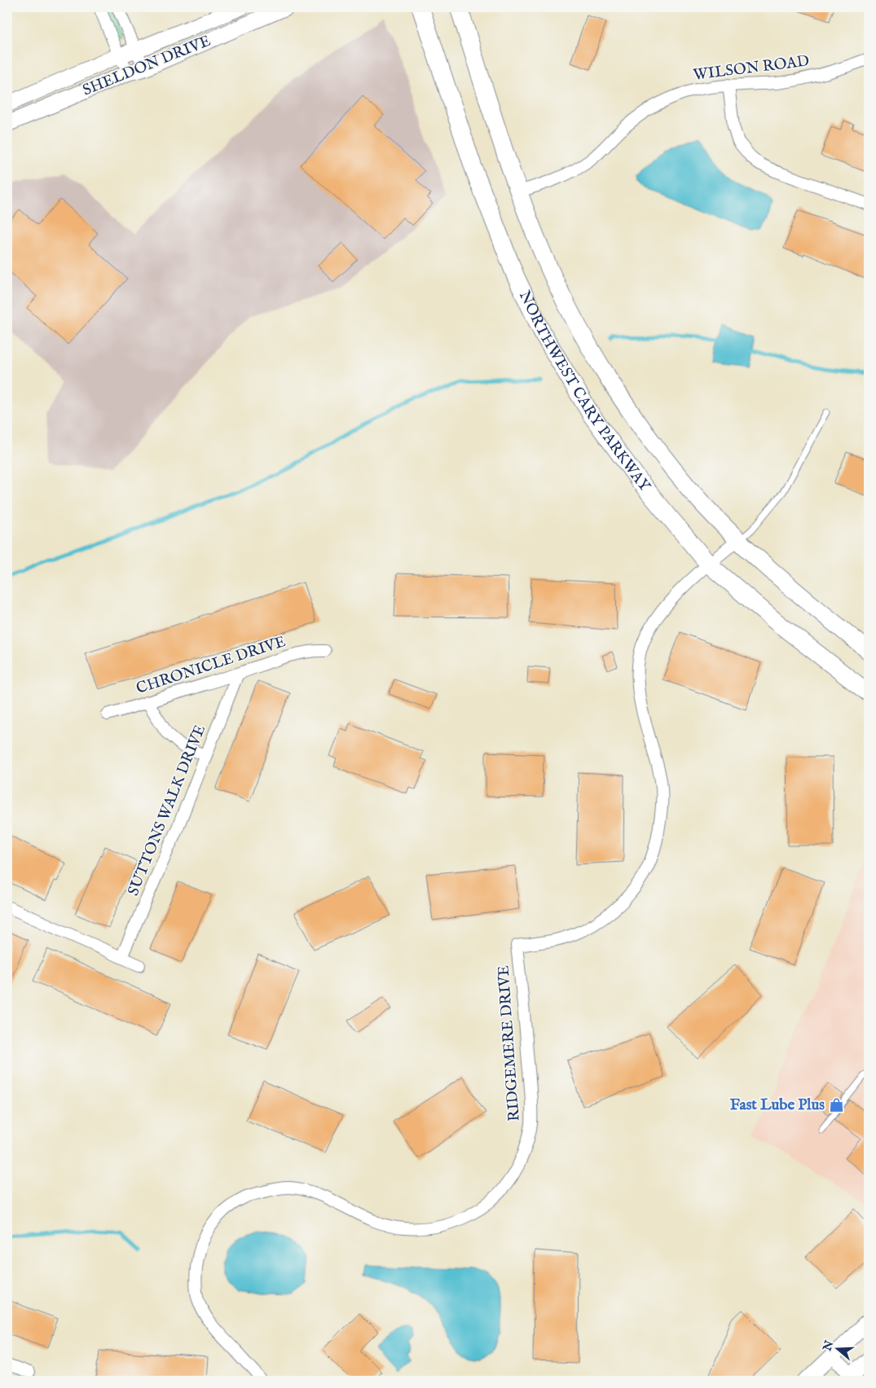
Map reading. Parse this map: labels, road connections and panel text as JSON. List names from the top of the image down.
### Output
{
  "streets": {
    "main road": ["NORTHWEST CARY PARKWAY"],
    "street": [
      "SHELDON DRIVE",
      "WILSON ROAD",
      "CHRONICLE DRIVE",
      "SUTTONS WALK DRIVE",
      "RIDGEMERE DRIVE"
    ]
  },
  "crossings": [
    ["WILSON ROAD", "NORTHWEST CARY PARKWAY"],
    ["NORTHWEST CARY PARKWAY", "RIDGEMERE DRIVE"],
    ["CHRONICLE DRIVE", "SUTTONS WALK DRIVE"]
  ],
  "places": {
    "shop": ["Fast Lube Plus"]
  },
  "north": "left"
}
